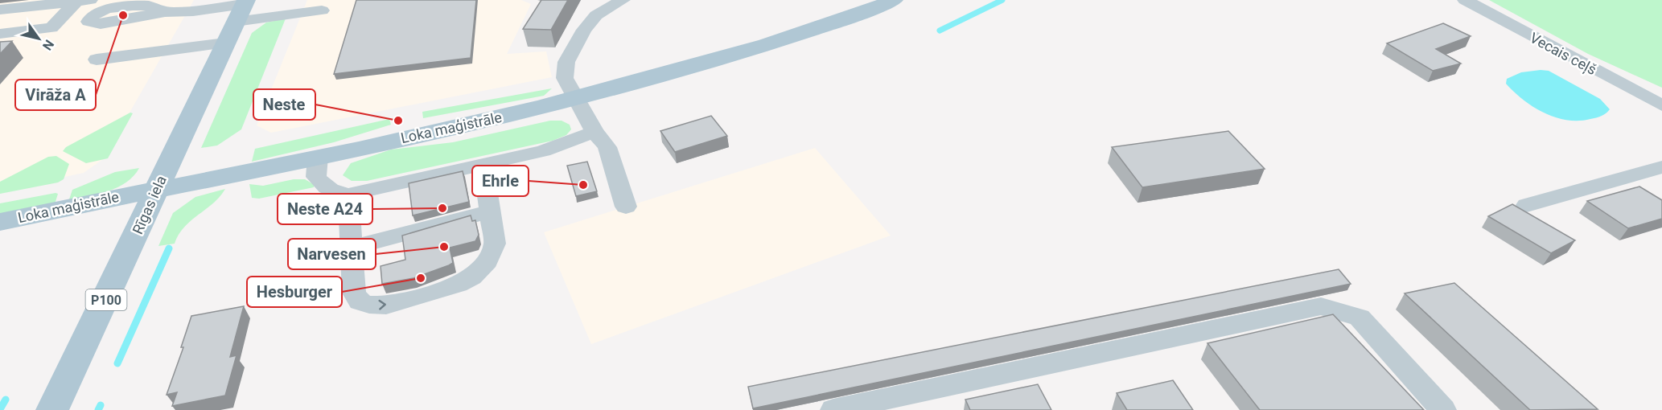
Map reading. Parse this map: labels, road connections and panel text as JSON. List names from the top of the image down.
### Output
{
  "streets": {
    "main road": ["Loka maģistrāle", "Rīgas iela", "P100"],
    "street": ["Vecais ceļš"]
  },
  "crossings": [
    ["Loka maģistrāle", "Rīgas iela"]
  ],
  "places": [
    "Virāža A",
    "Neste",
    "Ehrle",
    "Neste A24",
    "Narvesen",
    "Hesburger"
  ],
  "north": "bottom right"
}
